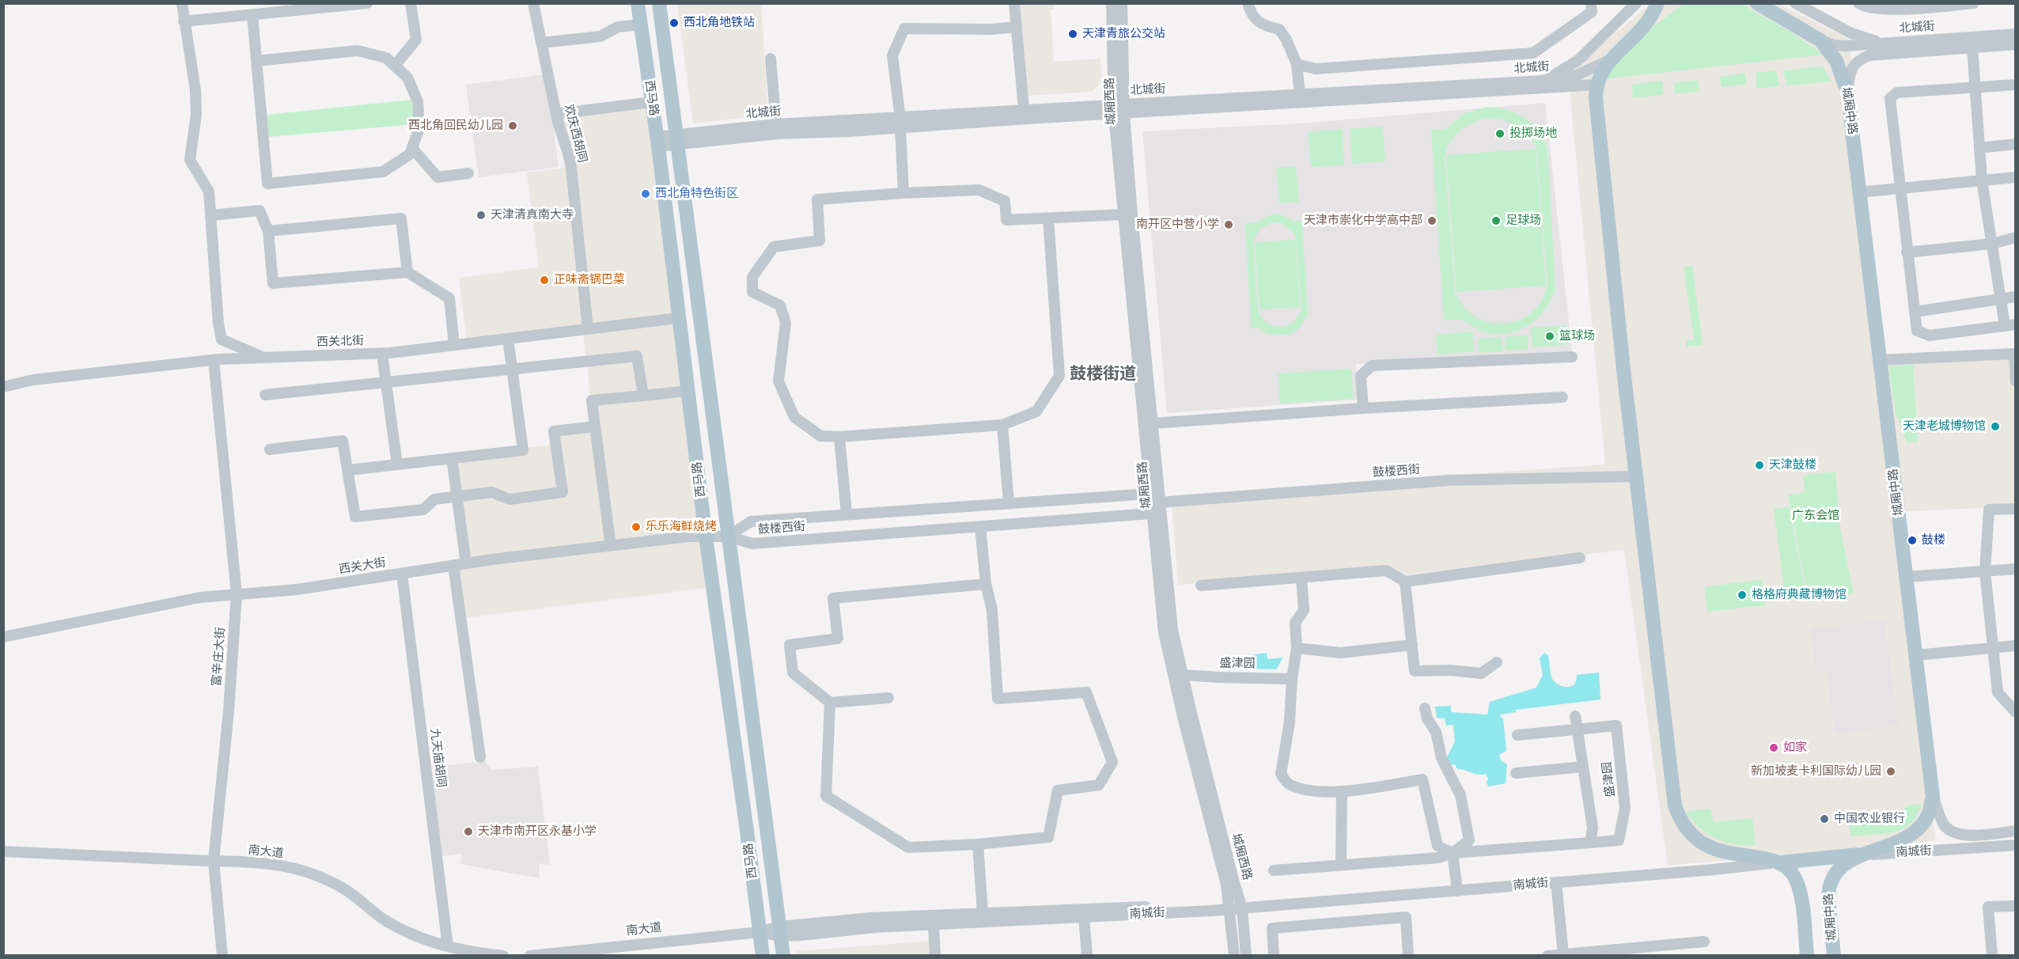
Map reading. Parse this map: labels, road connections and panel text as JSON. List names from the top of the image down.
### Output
{
  "streets": {
    "main road": ["西马路", "城厢中路", "南城街"],
    "street": [
      "北城街",
      "城厢西路",
      "欢庆西胡同",
      "西关北街",
      "鼓楼西街",
      "西关大街",
      "富辛庄大街",
      "盛津园",
      "九天庙胡同",
      "南大道"
    ]
  },
  "crossings": [
    ["北城街", "西马路"],
    ["北城街", "城厢西路"],
    ["北城街", "城厢中路"],
    ["西马路", "西关北街"],
    ["西马路", "鼓楼西街"],
    ["西马路", "西关大街"],
    ["西马路", "南大道"],
    ["西马路", "南城街"],
    ["城厢西路", "鼓楼西街"],
    ["城厢西路", "盛津园"],
    ["城厢西路", "南城街"],
    ["城厢中路", "南城街"],
    ["欢庆西胡同", "西关北街"],
    ["西关北街", "富辛庄大街"],
    ["鼓楼西街", "西关大街"],
    ["西关大街", "富辛庄大街"],
    ["西关大街", "九天庙胡同"],
    ["富辛庄大街", "南大道"],
    ["九天庙胡同", "南大道"],
    ["南大道", "南城街"]
  ],
  "districts": ["鼓楼街道"],
  "parks": ["广东会馆"],
  "places": [
    "西北角地铁站",
    "天津青旅公交站",
    "西北角回民幼儿园",
    "投掷场地",
    "西北角特色街区",
    "天津清真南大寺",
    "天津市崇化中学高中部",
    "足球场",
    "南开区中营小学",
    "正味斋锅巴菜",
    "篮球场",
    "天津老城博物馆",
    "天津鼓楼",
    "乐乐海鲜烧烤",
    "鼓楼",
    "格格府典藏博物馆",
    "如家",
    "新加坡麦卡利国际幼儿园",
    "中国农业银行",
    "天津市南开区永基小学"
  ]
}
